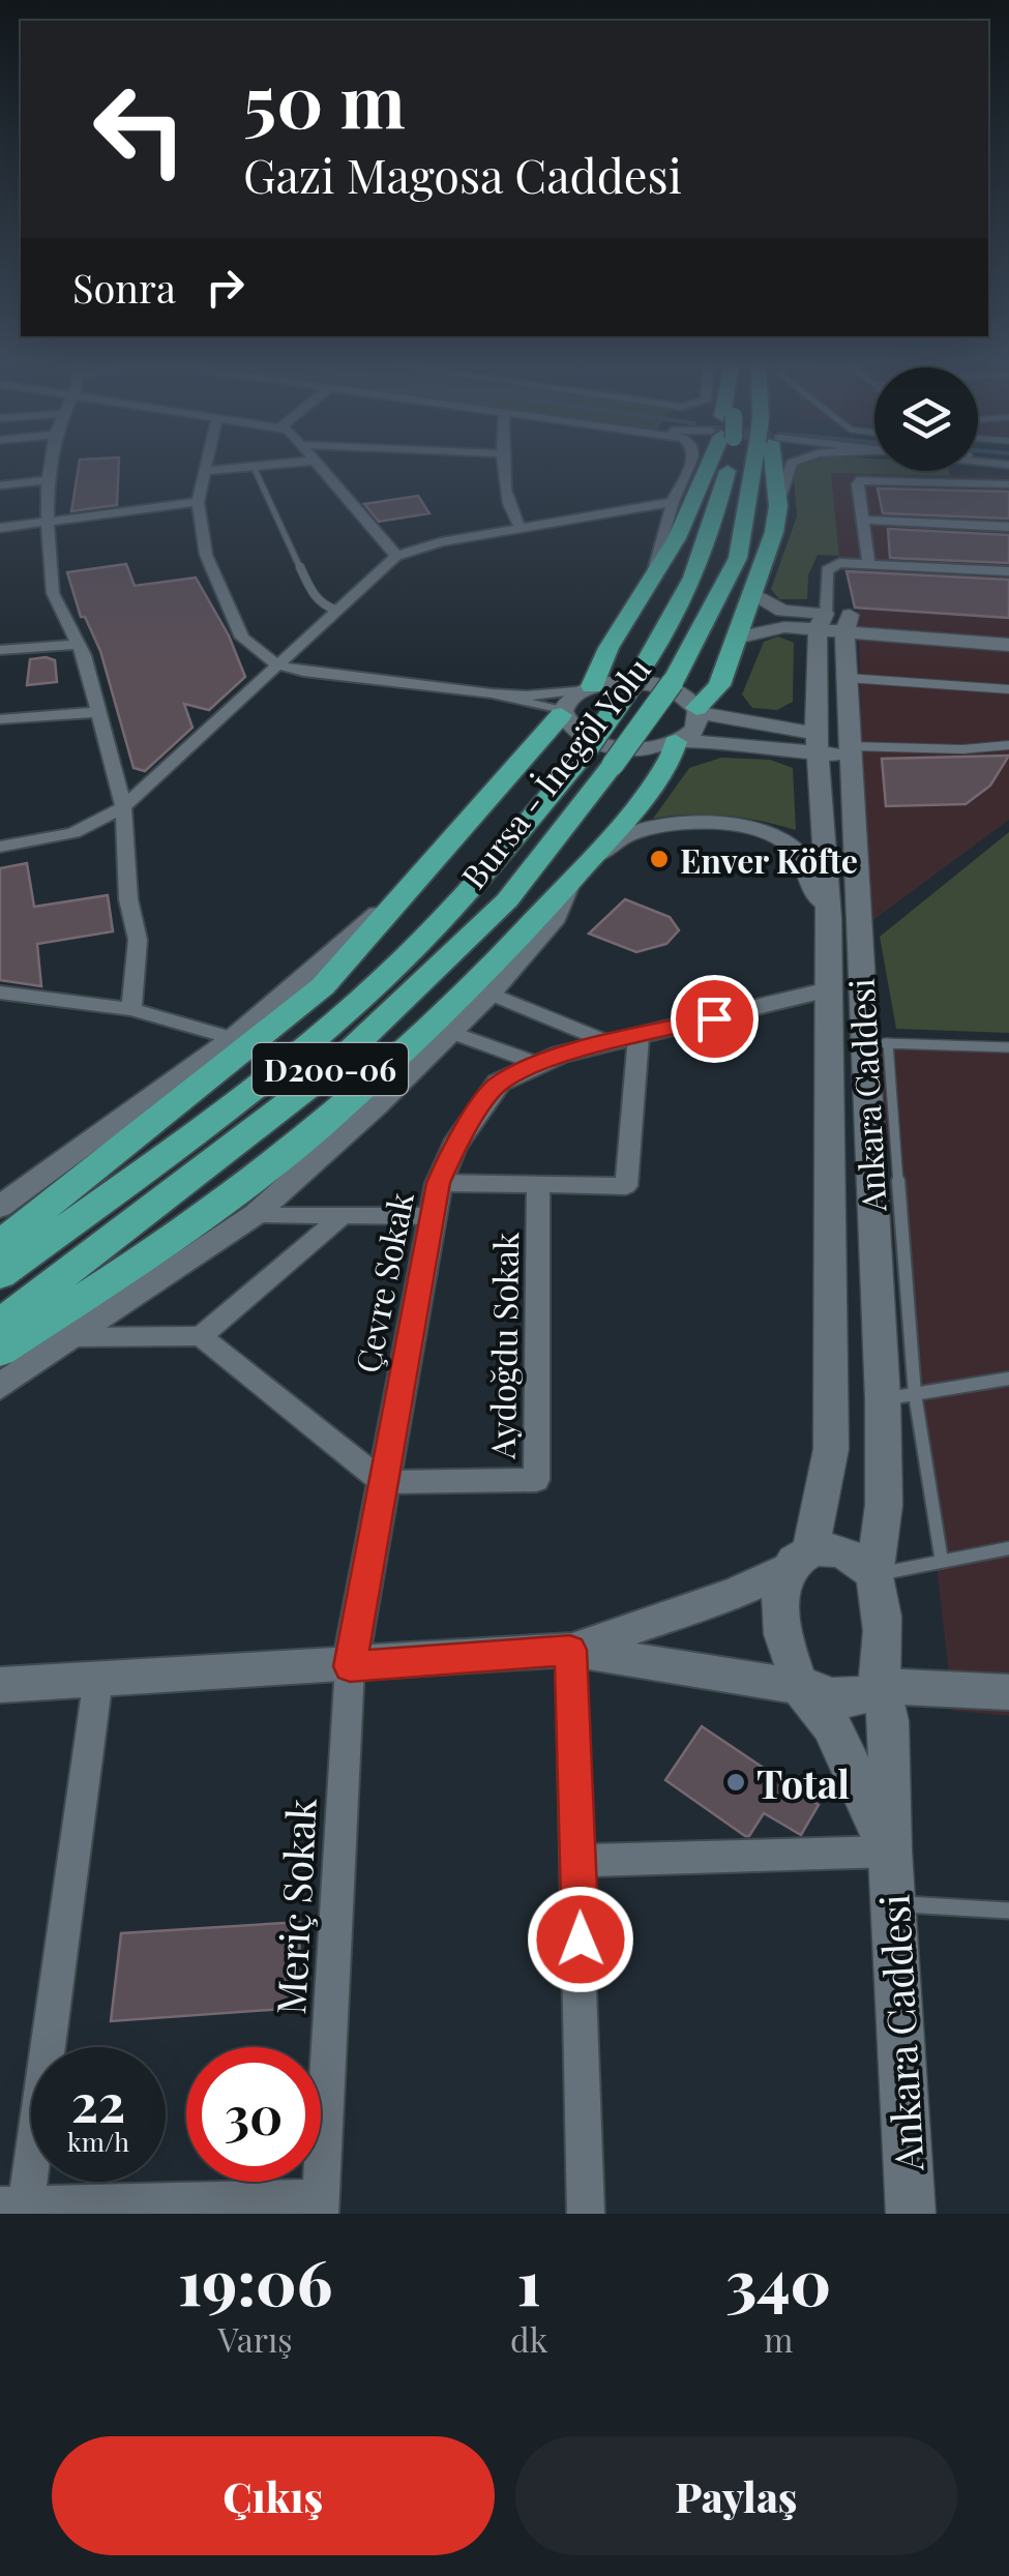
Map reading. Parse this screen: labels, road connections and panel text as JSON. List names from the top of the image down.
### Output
{
  "streets": {
    "highway": ["Bursa - İnegöl Yolu", "D200-06"],
    "main road": ["Ankara Caddesi"],
    "street": ["Çevre Sokak", "Aydoğdu Sokak", "Meriç Sokak"]
  },
  "crossings": [
    ["Ankara Caddesi", "Çevre Sokak"],
    ["Çevre Sokak", "Aydoğdu Sokak"],
    ["Çevre Sokak", "Meriç Sokak"]
  ],
  "places": ["Enver Köfte", "Total"],
  "page": {
    "turn": ["50 m", "Gazi Magosa Caddesi"],
    "then": "Sonra",
    "speed": "22 km/h",
    "limit": "30",
    "eta": [
      "19:06",
      "Varış",
      "1",
      "dk",
      "340",
      "m"
    ],
    "buttons": ["Çıkış", "Paylaş"]
  }
}
